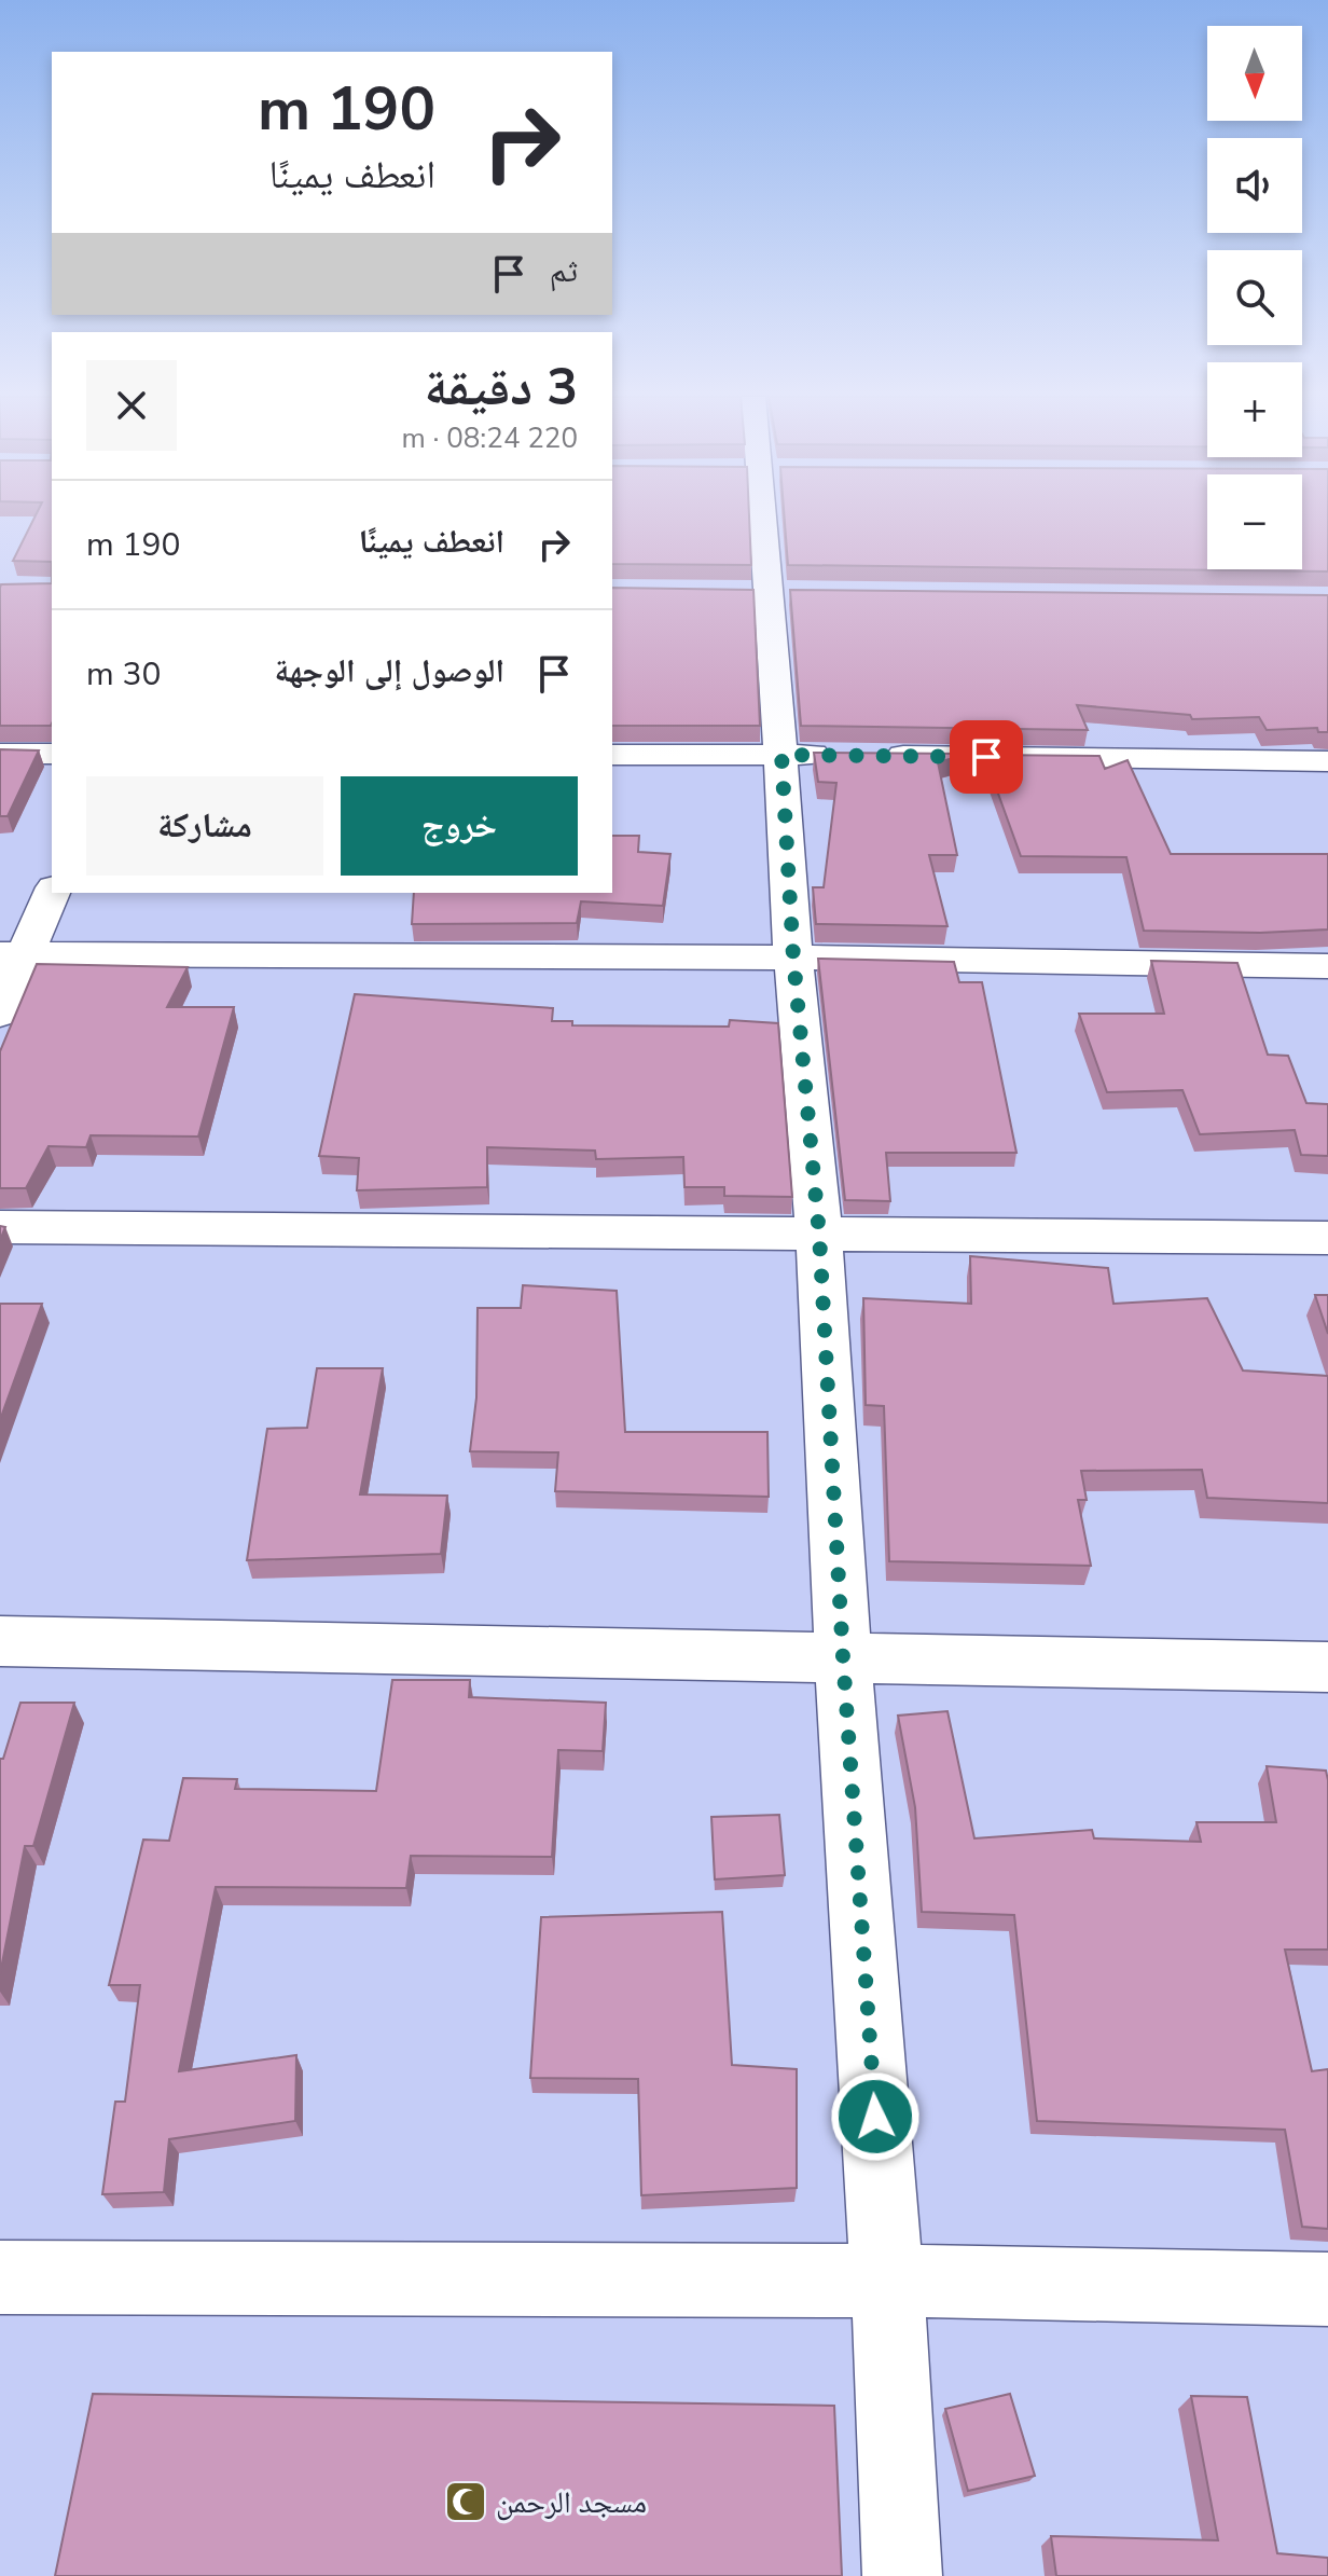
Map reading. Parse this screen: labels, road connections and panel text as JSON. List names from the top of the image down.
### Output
{
  "places": {
    "mosque": ["مسجد الرحمن"]
  },
  "north": "bottom",
  "page": {
    "map_buttons": ["+", "−"],
    "turn": ["190 m", "انعطف يمينًا"],
    "then": "ثم",
    "heading": ["3 دقيقة", "220 m · 08:24"],
    "list": [
      {
        "name": "انعطف يمينًا",
        "value": "190 m"
      },
      {
        "name": "الوصول إلى الوجهة",
        "value": "30 m"
      }
    ],
    "buttons": ["خروج", "مشاركة"]
  }
}
